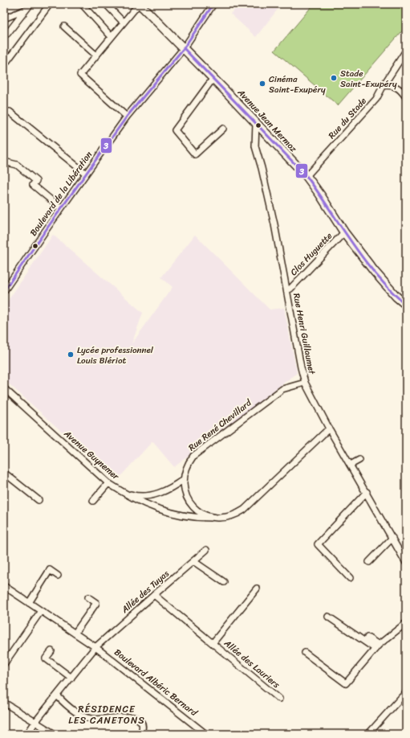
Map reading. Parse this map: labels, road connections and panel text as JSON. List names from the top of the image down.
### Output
{
  "streets": {
    "street": [
      "Rue du Stade",
      "Avenue Jean Mermoz",
      "Boulevard de la Libération",
      "Clos Huguette",
      "Rue Henri Guillaumet",
      "Rue René Chevillard",
      "Avenue Guynemer",
      "Allée des Tuyas",
      "Allée des Lauriers",
      "Boulevard Albéric Bernard"
    ]
  },
  "crossings": [
    ["Rue du Stade", "Avenue Jean Mermoz"],
    ["Avenue Jean Mermoz", "Boulevard de la Libération"],
    ["Avenue Jean Mermoz", "Clos Huguette"],
    ["Avenue Jean Mermoz", "Rue Henri Guillaumet"],
    ["Rue Henri Guillaumet", "Rue René Chevillard"],
    ["Rue René Chevillard", "Avenue Guynemer"],
    ["Allée des Tuyas", "Allée des Lauriers"],
    ["Allée des Tuyas", "Boulevard Albéric Bernard"]
  ],
  "districts": ["RÉSIDENCE LES CANETONS"],
  "places": ["Stade Saint-Exupéry", "Cinéma Saint-Exupéry", "Lycée professionnel Louis Blériot"],
  "lines": ["transit line 3"]
}
